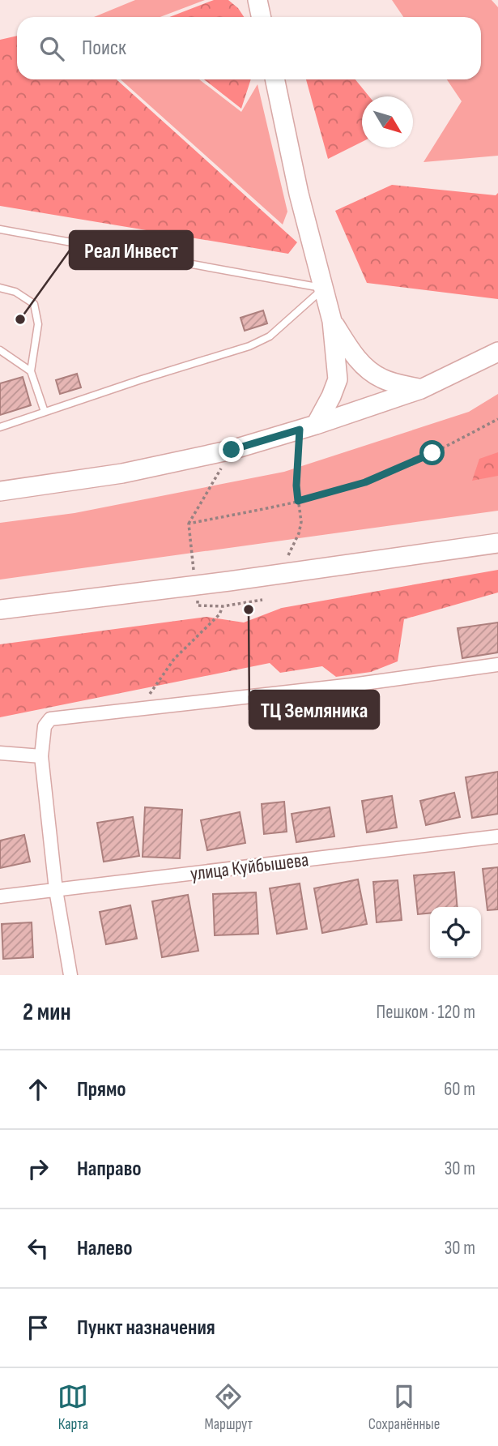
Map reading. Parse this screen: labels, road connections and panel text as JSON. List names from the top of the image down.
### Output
{
  "streets": {
    "street": ["улица Куйбышева"]
  },
  "places": ["Реал Инвест", "ТЦ Земляника"],
  "north": "bottom right",
  "page": {
    "search": "Поиск",
    "heading": ["2 мин", "Пешком · 120 m"],
    "list": [
      ["Прямо", "60 m"],
      ["Направо", "30 m"],
      ["Налево", "30 m"],
      "Пункт назначения"
    ],
    "nav": ["Карта", "Маршрут", "Сохранённые"]
  }
}
